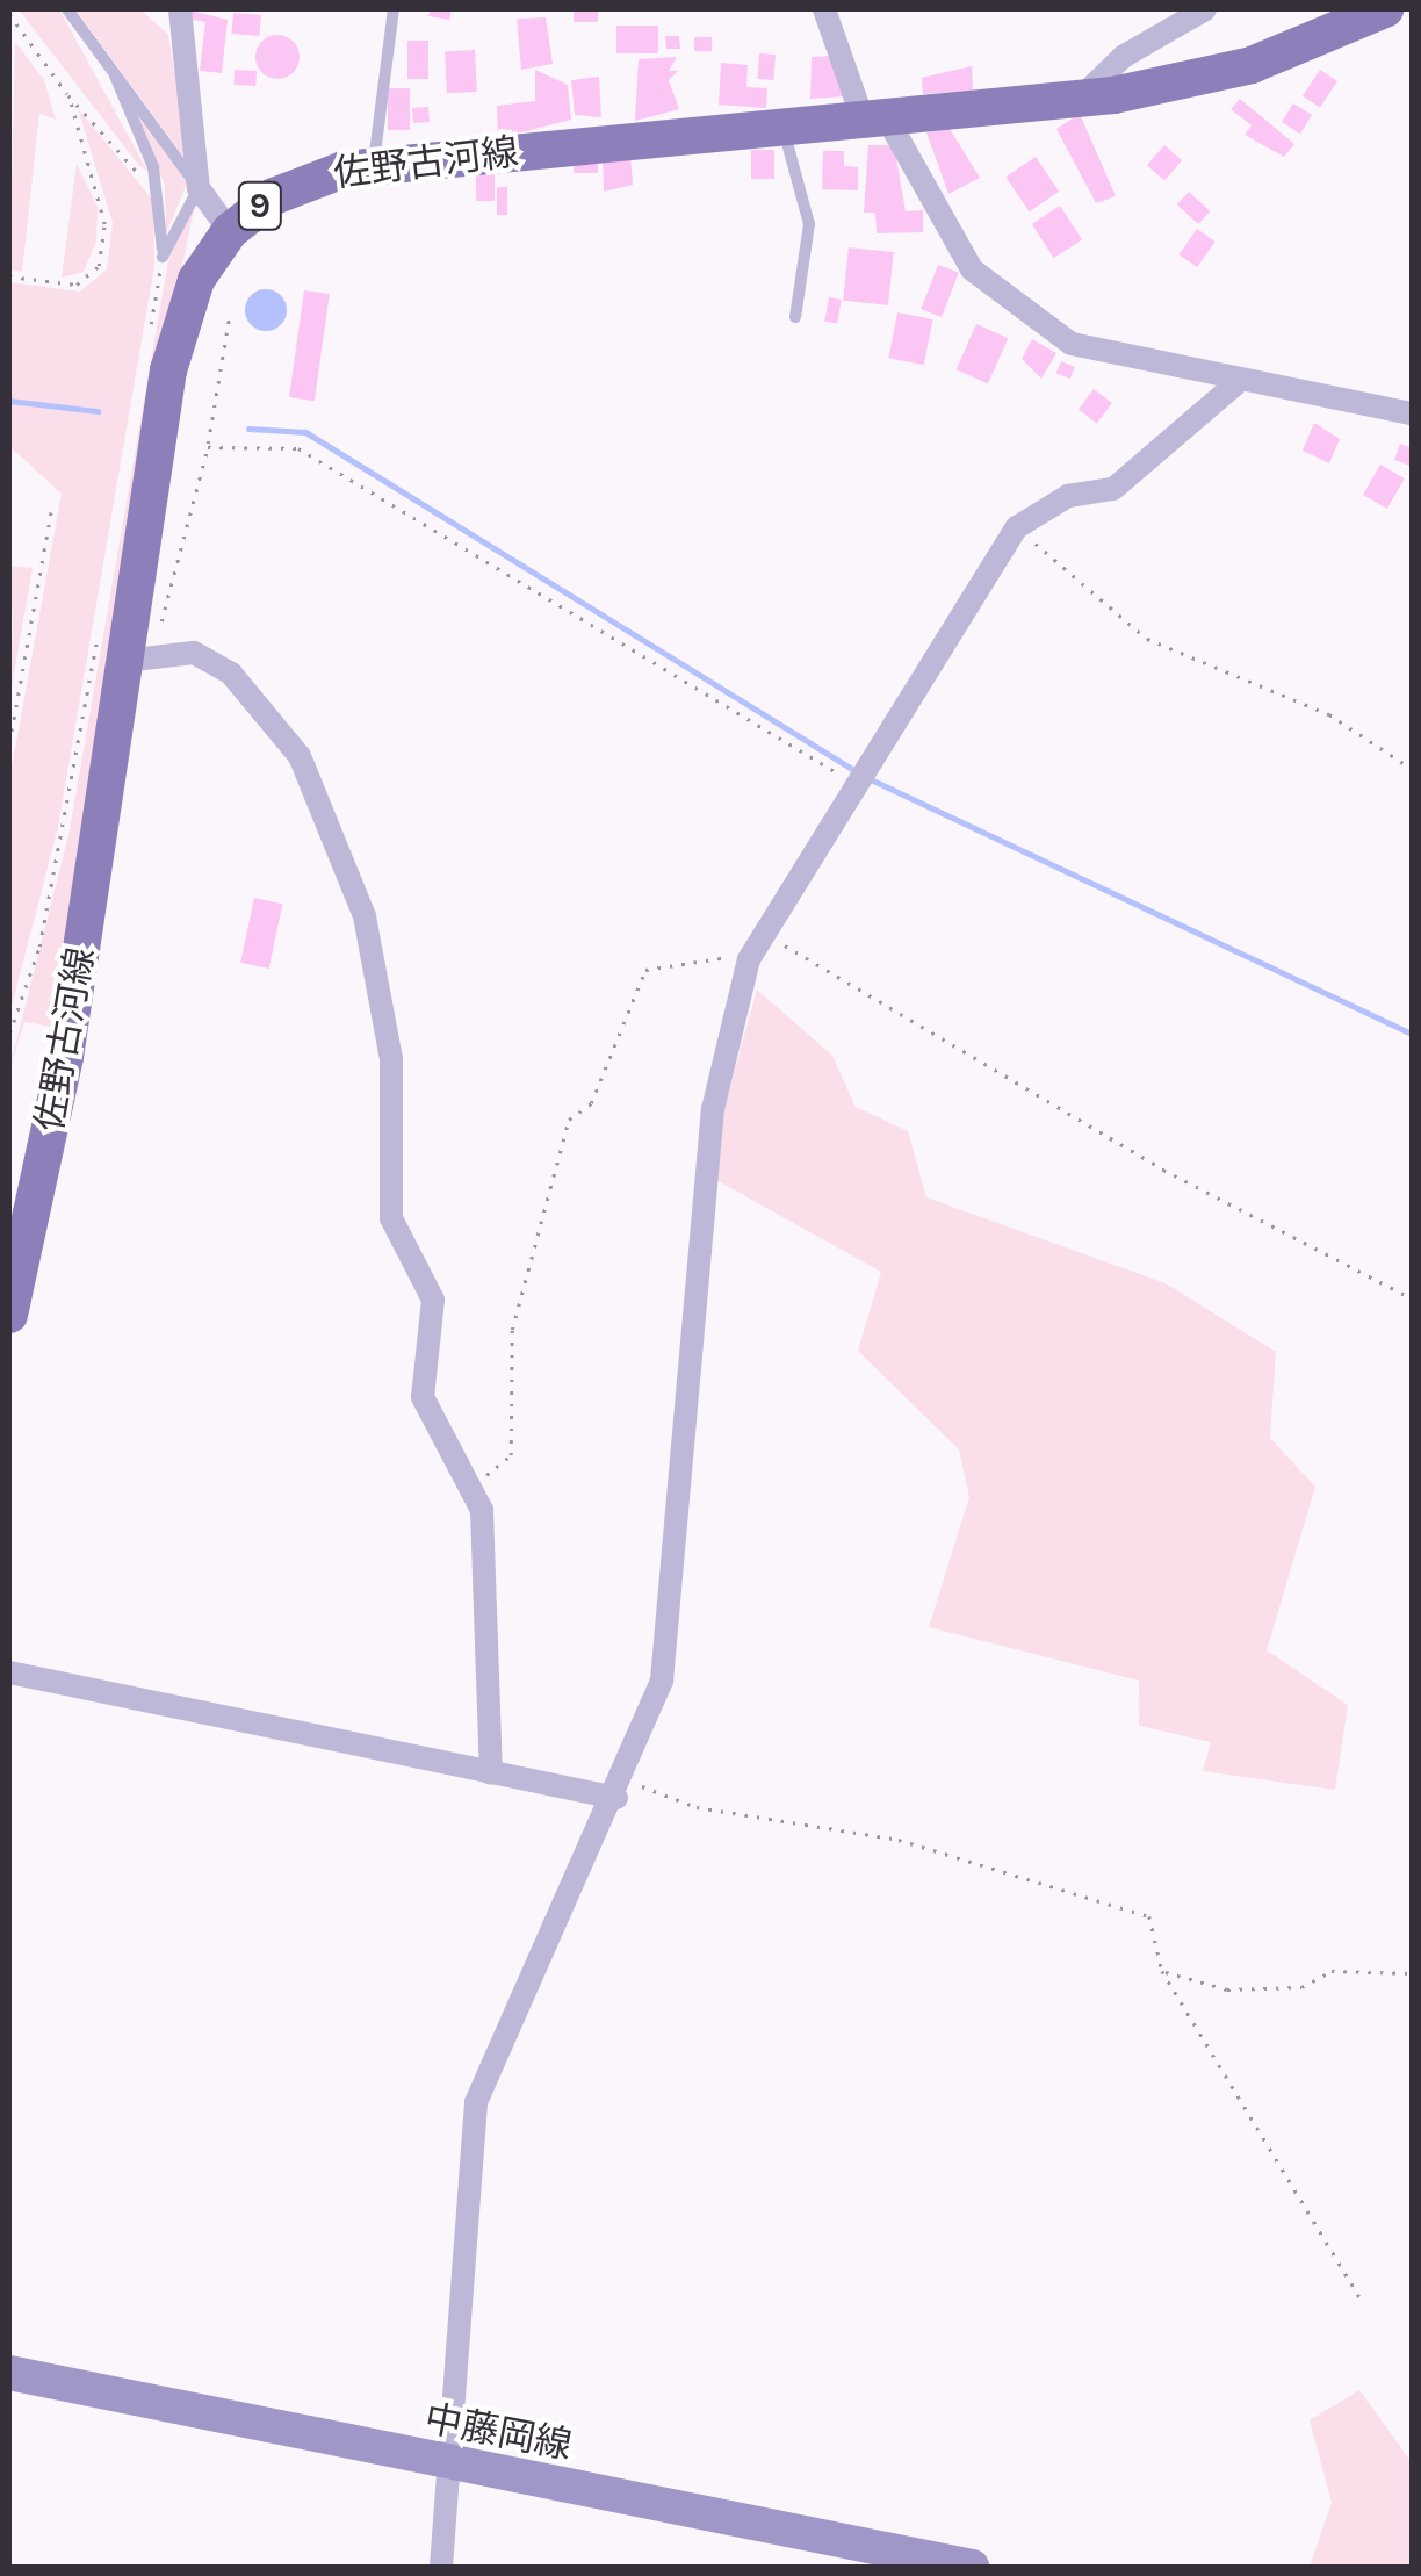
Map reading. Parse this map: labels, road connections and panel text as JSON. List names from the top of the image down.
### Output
{
  "streets": {
    "main road": ["佐野古河線", "9", "中藤岡線"]
  }
}
